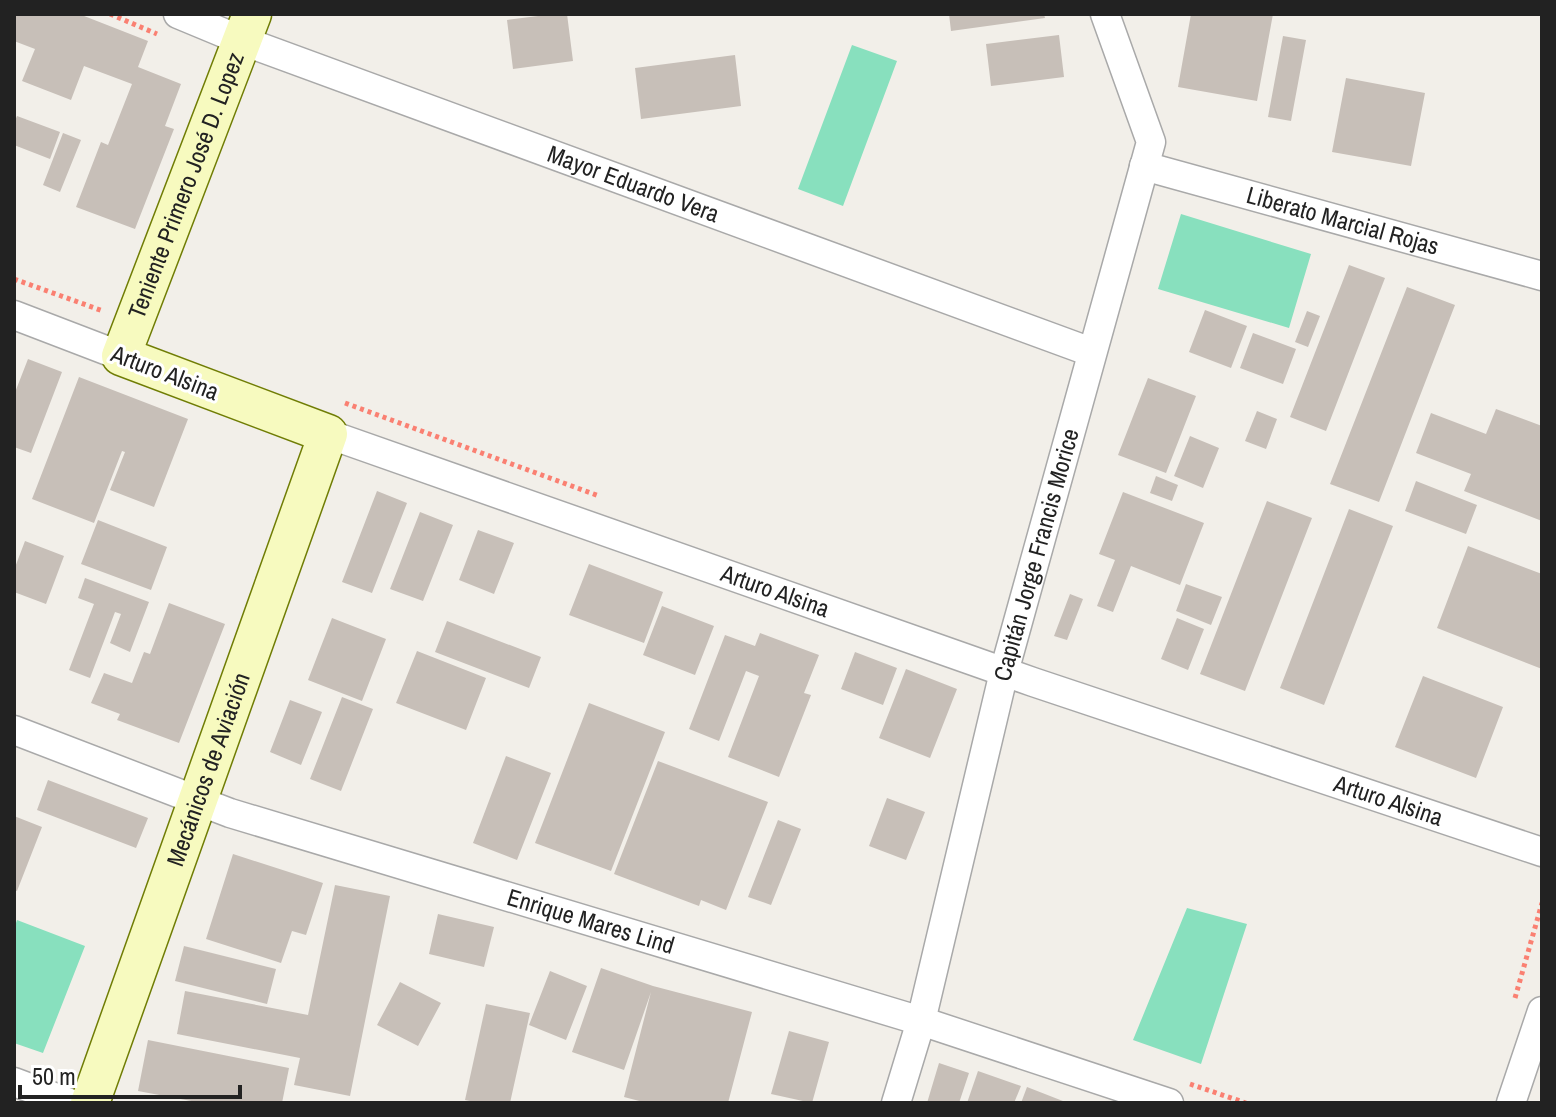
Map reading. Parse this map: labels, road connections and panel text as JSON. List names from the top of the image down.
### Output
{
  "streets": {
    "street": [
      "Mayor Eduardo Vera",
      "Teniente Primero José D. Lopez",
      "Liberato Marcial Rojas",
      "Arturo Alsina",
      "Capitán Jorge Francis Morice",
      "Mecánicos de Aviación",
      "Enrique Mares Lind"
    ]
  },
  "crossings": [
    ["Mayor Eduardo Vera", "Teniente Primero José D. Lopez"],
    ["Mayor Eduardo Vera", "Capitán Jorge Francis Morice"],
    ["Teniente Primero José D. Lopez", "Arturo Alsina"],
    ["Liberato Marcial Rojas", "Capitán Jorge Francis Morice"],
    ["Arturo Alsina", "Capitán Jorge Francis Morice"],
    ["Arturo Alsina", "Mecánicos de Aviación"],
    ["Capitán Jorge Francis Morice", "Enrique Mares Lind"],
    ["Mecánicos de Aviación", "Enrique Mares Lind"]
  ],
  "scale_bar": "50 m"
}
